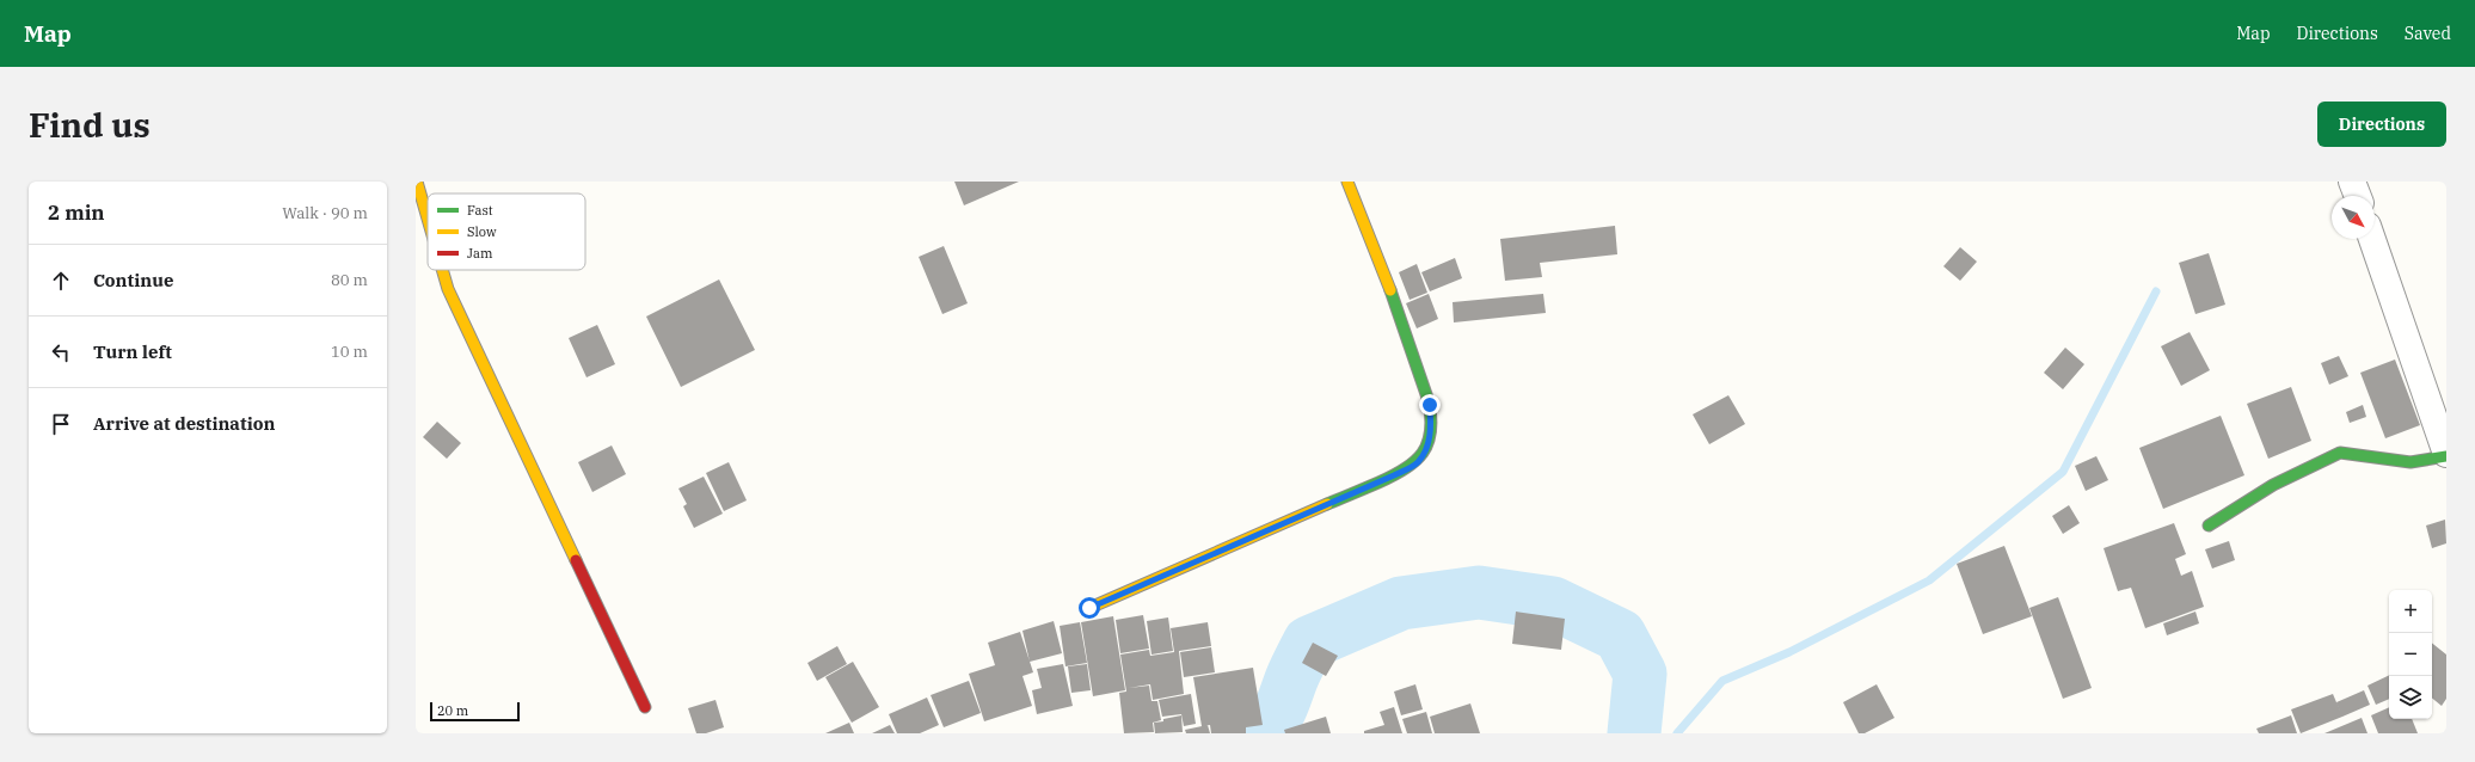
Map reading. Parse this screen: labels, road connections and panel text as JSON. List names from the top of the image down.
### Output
{
  "legend": ["Fast", "Slow", "Jam"],
  "scale_bar": "20 m",
  "north": "bottom right",
  "page": {
    "header": "Map",
    "nav": ["Map", "Directions", "Saved"],
    "buttons": "Directions",
    "title": "Find us",
    "heading": ["2 min", "Walk · 90 m"],
    "list": [
      ["Continue", "80 m"],
      ["Turn left", "10 m"],
      "Arrive at destination"
    ],
    "map_buttons": ["+", "−"],
    "scale": "20 m"
  }
}
